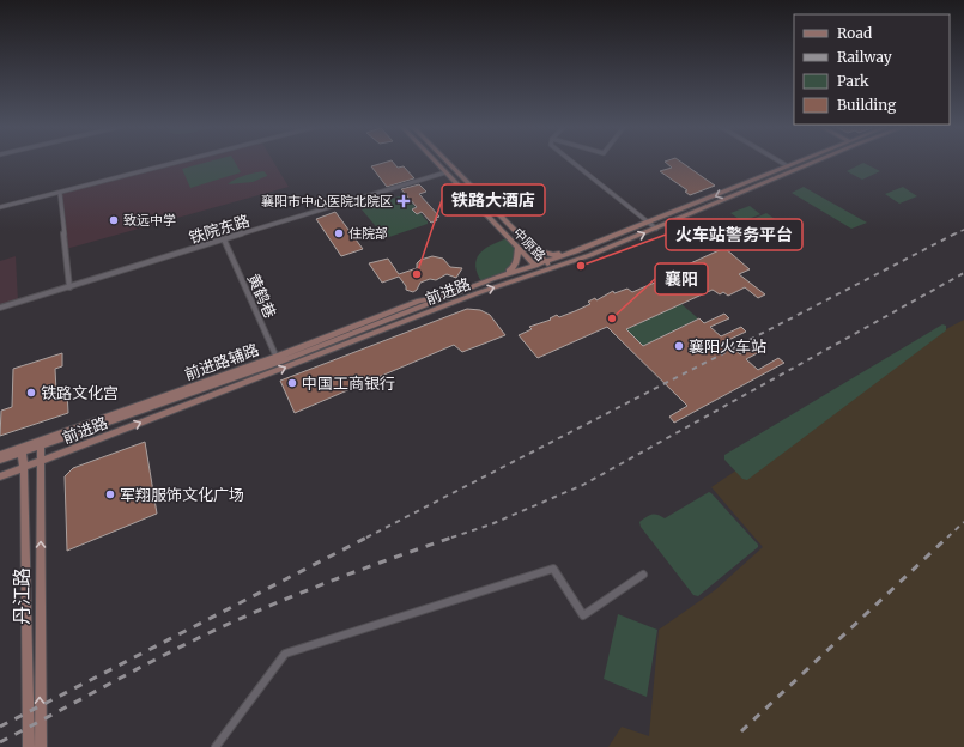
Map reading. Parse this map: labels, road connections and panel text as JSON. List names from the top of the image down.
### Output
{
  "streets": {
    "main road": [
      "中原路",
      "前进路",
      "前进路辅路",
      "丹江路"
    ],
    "street": ["铁院东路", "黄鹤巷"]
  },
  "crossings": [
    ["铁院东路", "中原路"],
    ["铁院东路", "黄鹤巷"],
    ["中原路", "前进路"],
    ["前进路", "黄鹤巷"],
    ["前进路", "前进路辅路"],
    ["前进路", "丹江路"],
    ["黄鹤巷", "前进路辅路"]
  ],
  "places": {
    "health": ["襄阳市中心医院北院区"],
    "other": [
      "致远中学",
      "住院部",
      "火车站警务平台",
      "铁路大酒店",
      "襄阳",
      "襄阳火车站",
      "中国工商银行",
      "铁路文化宫",
      "军翔服饰文化广场"
    ]
  },
  "legend": [
    "Road",
    "Railway",
    "Park",
    "Building"
  ]
}
